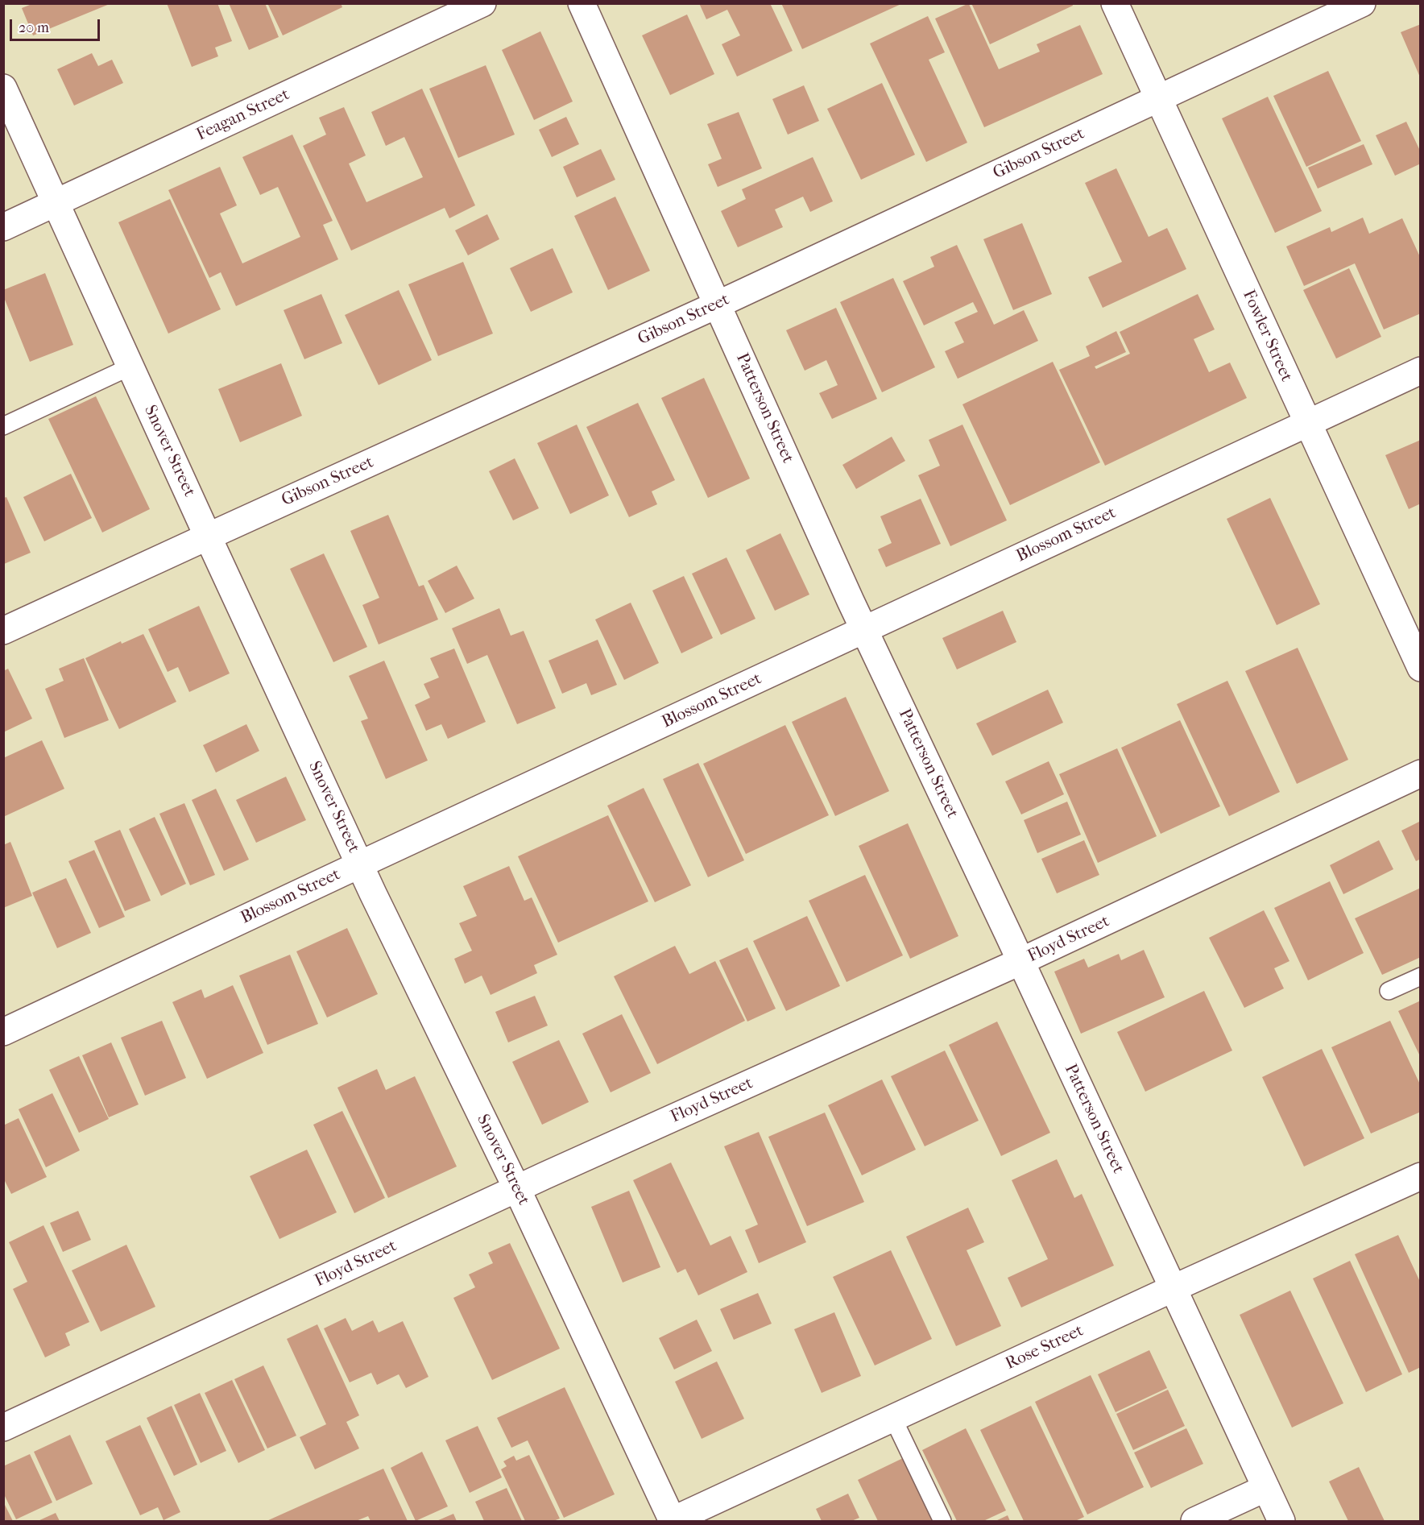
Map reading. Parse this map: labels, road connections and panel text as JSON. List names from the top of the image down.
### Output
{
  "streets": {
    "street": [
      "Feagan Street",
      "Gibson Street",
      "Fowler Street",
      "Patterson Street",
      "Snover Street",
      "Blossom Street",
      "Floyd Street",
      "Rose Street"
    ]
  },
  "crossings": [
    ["Feagan Street", "Snover Street"],
    ["Gibson Street", "Fowler Street"],
    ["Gibson Street", "Patterson Street"],
    ["Gibson Street", "Snover Street"],
    ["Fowler Street", "Blossom Street"],
    ["Patterson Street", "Blossom Street"],
    ["Patterson Street", "Floyd Street"],
    ["Patterson Street", "Rose Street"],
    ["Snover Street", "Blossom Street"],
    ["Snover Street", "Floyd Street"],
    ["Snover Street", "Rose Street"]
  ],
  "scale_bar": "20 m"
}
